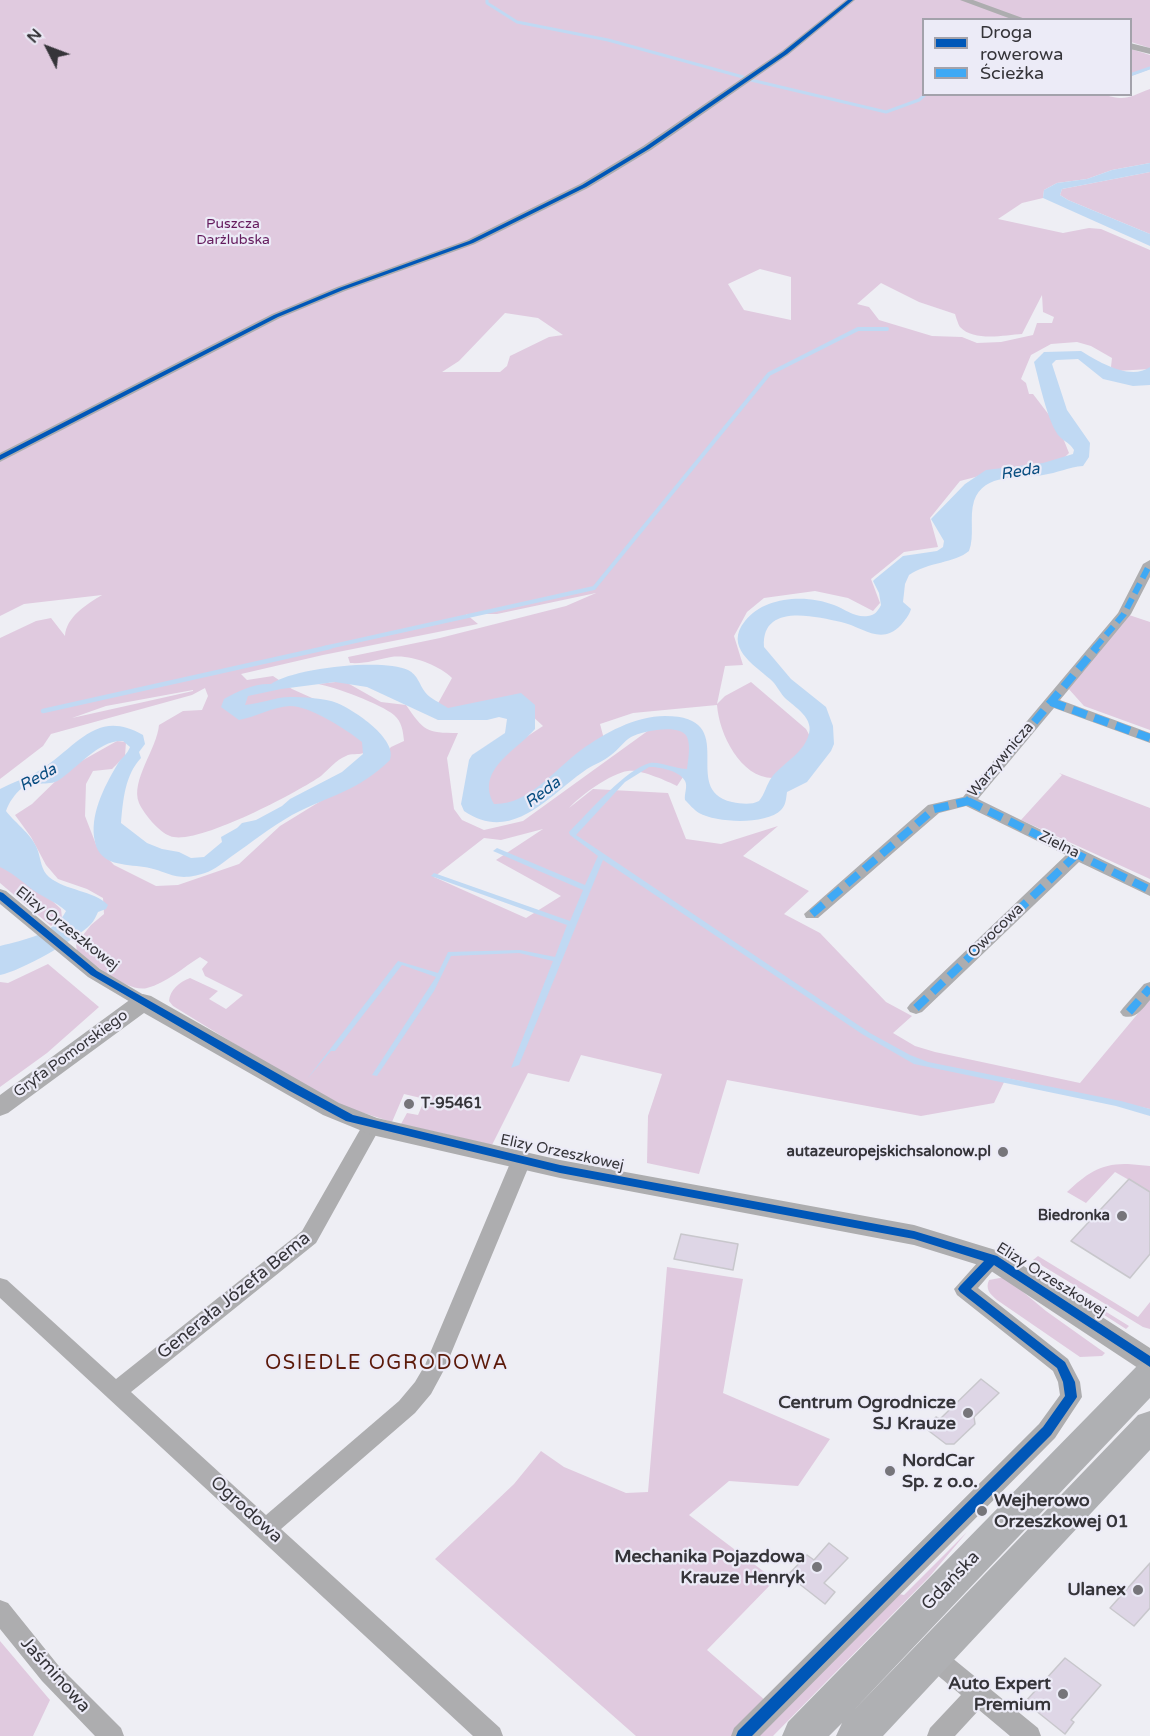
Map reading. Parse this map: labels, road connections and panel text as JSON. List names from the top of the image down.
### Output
{
  "streets": {
    "main road": ["Gdańska"],
    "street": [
      "Warzywnicza",
      "Zielna",
      "Elizy Orzeszkowej",
      "Owocowa",
      "Gryfa Pomorskiego",
      "Generała Józefa Bema",
      "Ogrodowa",
      "Jaśminowa"
    ]
  },
  "crossings": [
    ["Warzywnicza", "Zielna"],
    ["Zielna", "Owocowa"],
    ["Elizy Orzeszkowej", "Gryfa Pomorskiego"],
    ["Elizy Orzeszkowej", "Generała Józefa Bema"],
    ["Generała Józefa Bema", "Ogrodowa"]
  ],
  "districts": ["OSIEDLE OGRODOWA"],
  "water": ["Reda"],
  "parks": ["Puszcza Darżlubska"],
  "places": [
    "T-95461",
    "autazeuropejskichsalonow.pl",
    "Biedronka",
    "Centrum Ogrodnicze SJ Krauze",
    "NordCar Sp. z o.o.",
    "Wejherowo Orzeszkowej 01",
    "Mechanika Pojazdowa Krauze Henryk",
    "Ulanex",
    "Auto Expert Premium"
  ],
  "legend": ["Droga rowerowa", "Ścieżka"],
  "north": "top left"
}
